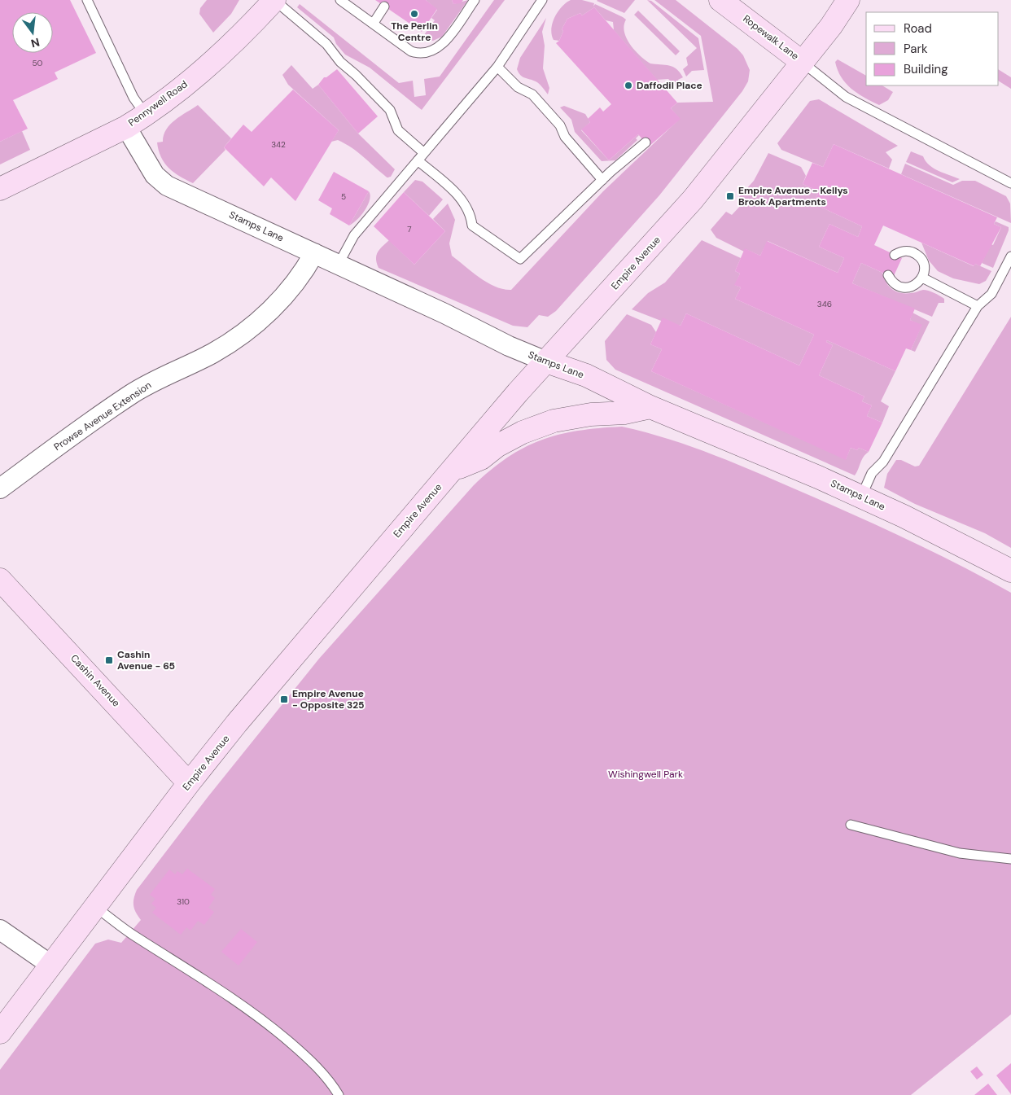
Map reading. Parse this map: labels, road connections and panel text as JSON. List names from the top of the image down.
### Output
{
  "streets": {
    "main road": [
      "Ropewalk Lane",
      "Pennywell Road",
      "Stamps Lane",
      "Empire Avenue",
      "Cashin Avenue"
    ],
    "street": ["Prowse Avenue Extension"]
  },
  "crossings": [
    ["Ropewalk Lane", "Empire Avenue"],
    ["Pennywell Road", "Stamps Lane"],
    ["Stamps Lane", "Empire Avenue"],
    ["Stamps Lane", "Prowse Avenue Extension"],
    ["Empire Avenue", "Cashin Avenue"]
  ],
  "parks": ["Wishingwell Park"],
  "places": {
    "other": ["The Perlin Centre", "Daffodil Place"],
    "transit": ["Empire Avenue - Kellys Brook Apartments", "Cashin Avenue - 65", "Empire Avenue - Opposite 325"]
  },
  "house_numbers": [
    "50",
    "342",
    "5",
    "7",
    "346",
    "310"
  ],
  "legend": ["Road", "Park", "Building"],
  "north": "bottom"
}
